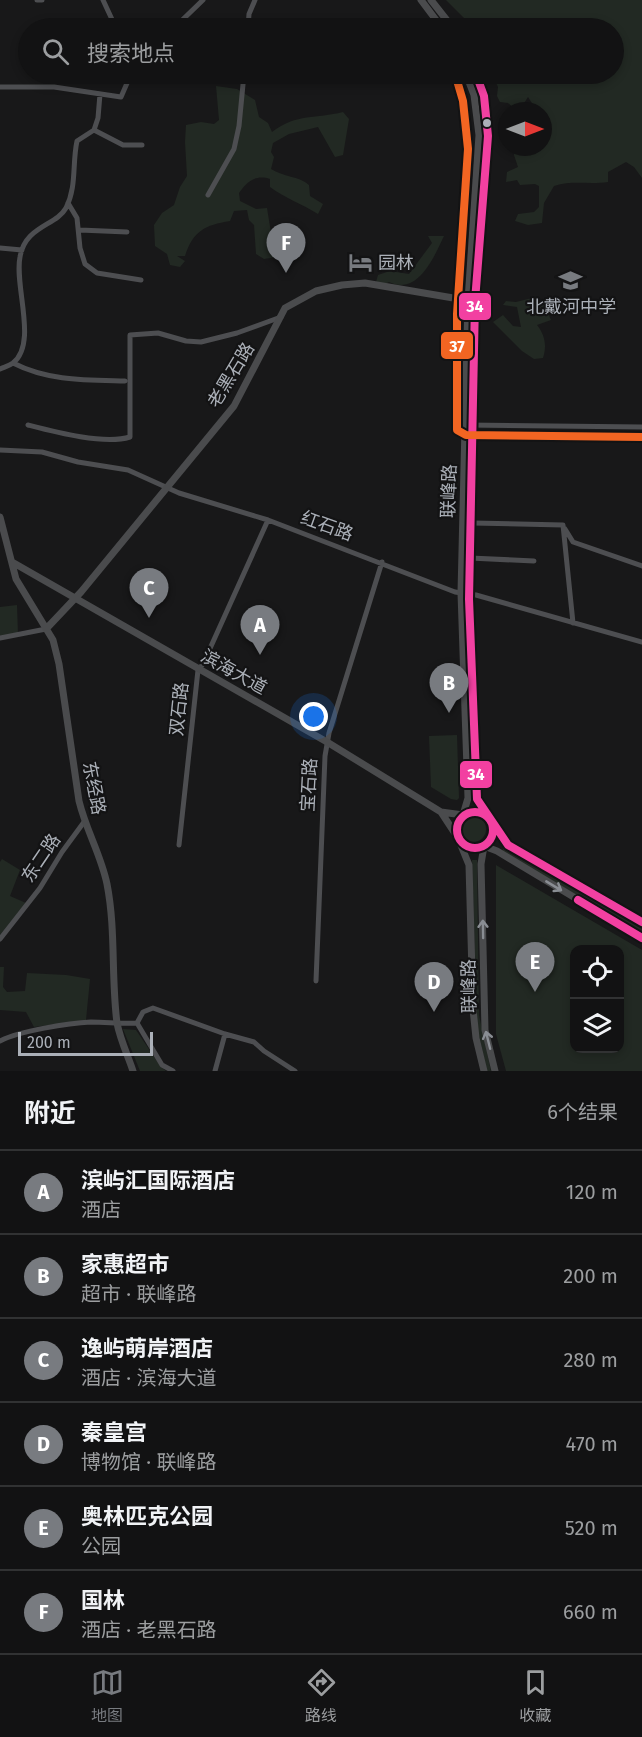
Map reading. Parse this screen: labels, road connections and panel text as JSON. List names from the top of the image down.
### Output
{
  "streets": {
    "main road": [
      "老黑石路",
      "联峰路",
      "滨海大道",
      "东经路"
    ],
    "street": [
      "红石路",
      "双石路",
      "宝石路",
      "东二路"
    ]
  },
  "crossings": [
    ["老黑石路", "联峰路"],
    ["老黑石路", "红石路"],
    ["老黑石路", "滨海大道"],
    ["老黑石路", "东经路"],
    ["联峰路", "红石路"],
    ["红石路", "双石路"],
    ["红石路", "宝石路"],
    ["滨海大道", "双石路"],
    ["滨海大道", "宝石路"],
    ["滨海大道", "东经路"],
    ["东经路", "东二路"]
  ],
  "places": {
    "hotel": ["园林"],
    "school or university": ["北戴河中学"]
  },
  "lines": ["transit line 34", "transit line 37"],
  "scale_bar": "200 m",
  "north": "right",
  "page": {
    "search": "搜索地点",
    "pins": [
      "F",
      "C",
      "A",
      "B",
      "E",
      "D"
    ],
    "scale": "200 m",
    "heading": ["附近", "6个结果"],
    "list": [
      {
        "mark": "A",
        "name": "滨屿汇国际酒店",
        "note": "酒店",
        "value": "120 m"
      },
      {
        "mark": "B",
        "name": "家惠超市",
        "note": "超市 · 联峰路",
        "value": "200 m"
      },
      {
        "mark": "C",
        "name": "逸屿萌岸酒店",
        "note": "酒店 · 滨海大道",
        "value": "280 m"
      },
      {
        "mark": "D",
        "name": "秦皇宫",
        "note": "博物馆 · 联峰路",
        "value": "470 m"
      },
      {
        "mark": "E",
        "name": "奥林匹克公园",
        "note": "公园",
        "value": "520 m"
      },
      {
        "mark": "F",
        "name": "国林",
        "note": "酒店 · 老黑石路",
        "value": "660 m"
      }
    ],
    "nav": ["地图", "路线", "收藏"]
  }
}
